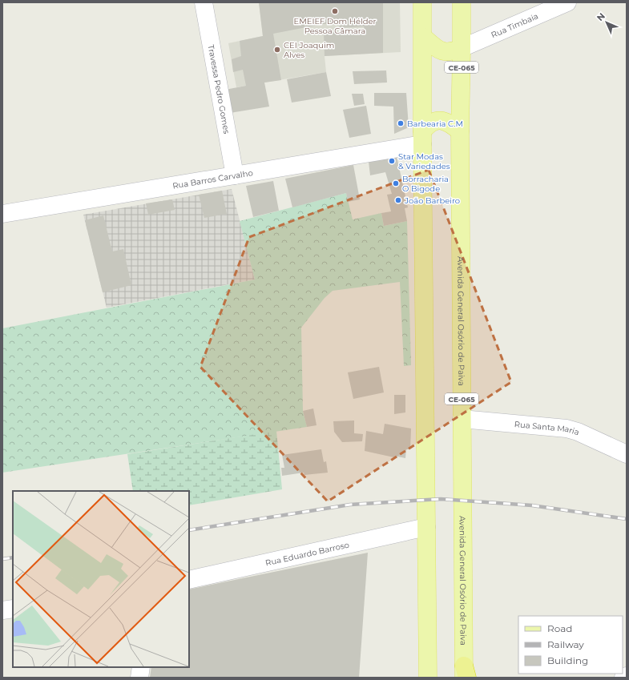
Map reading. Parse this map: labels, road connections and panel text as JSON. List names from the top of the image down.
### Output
{
  "streets": {
    "main road": ["CE-065", "Avenida General Osório de Paiva"],
    "street": [
      "Rua Timbaia",
      "Travessa Pedro Gomes",
      "Rua Barros Carvalho",
      "Rua Santa Maria",
      "Rua Eduardo Barroso"
    ]
  },
  "crossings": [
    ["Rua Timbaia", "Avenida General Osório de Paiva"],
    ["Travessa Pedro Gomes", "Rua Barros Carvalho"],
    ["Avenida General Osório de Paiva", "Rua Santa Maria"]
  ],
  "places": [
    "EMEIEF Dom Hélder Pessoa Câmara",
    "CEI Joaquim Alves",
    "Barbearia C.M",
    "Star Modas & Variedades",
    "Borracharia O Bigode",
    "João Barbeiro"
  ],
  "legend": ["Road", "Railway", "Building"],
  "north": "top left"
}
